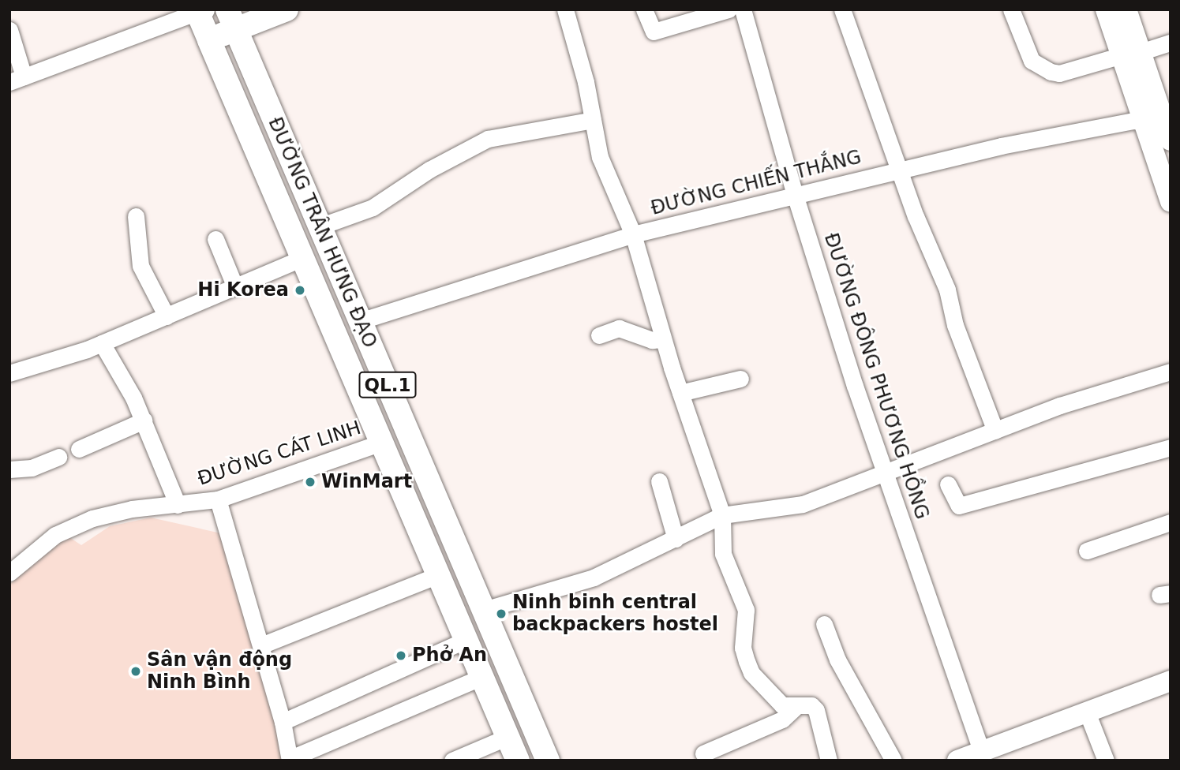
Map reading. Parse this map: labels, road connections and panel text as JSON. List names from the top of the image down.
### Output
{
  "streets": {
    "highway": ["ĐƯỜNG TRÂN HƯNG ĐẠO", "QL.1"],
    "street": ["ĐƯỜNG CHIẾN THẮNG", "ĐƯỜNG ĐÔNG PHƯƠNG HỒNG", "ĐƯỜNG CÁT LINH"]
  },
  "crossings": [
    ["ĐƯỜNG CHIẾN THẮNG", "ĐƯỜNG TRÂN HƯNG ĐẠO"],
    ["ĐƯỜNG CHIẾN THẮNG", "ĐƯỜNG ĐÔNG PHƯƠNG HỒNG"],
    ["ĐƯỜNG TRÂN HƯNG ĐẠO", "ĐƯỜNG CÁT LINH"]
  ],
  "places": [
    "Hi Korea",
    "WinMart",
    "Ninh binh central backpackers hostel",
    "Phở An",
    "Sân vận động Ninh Bình"
  ]
}
